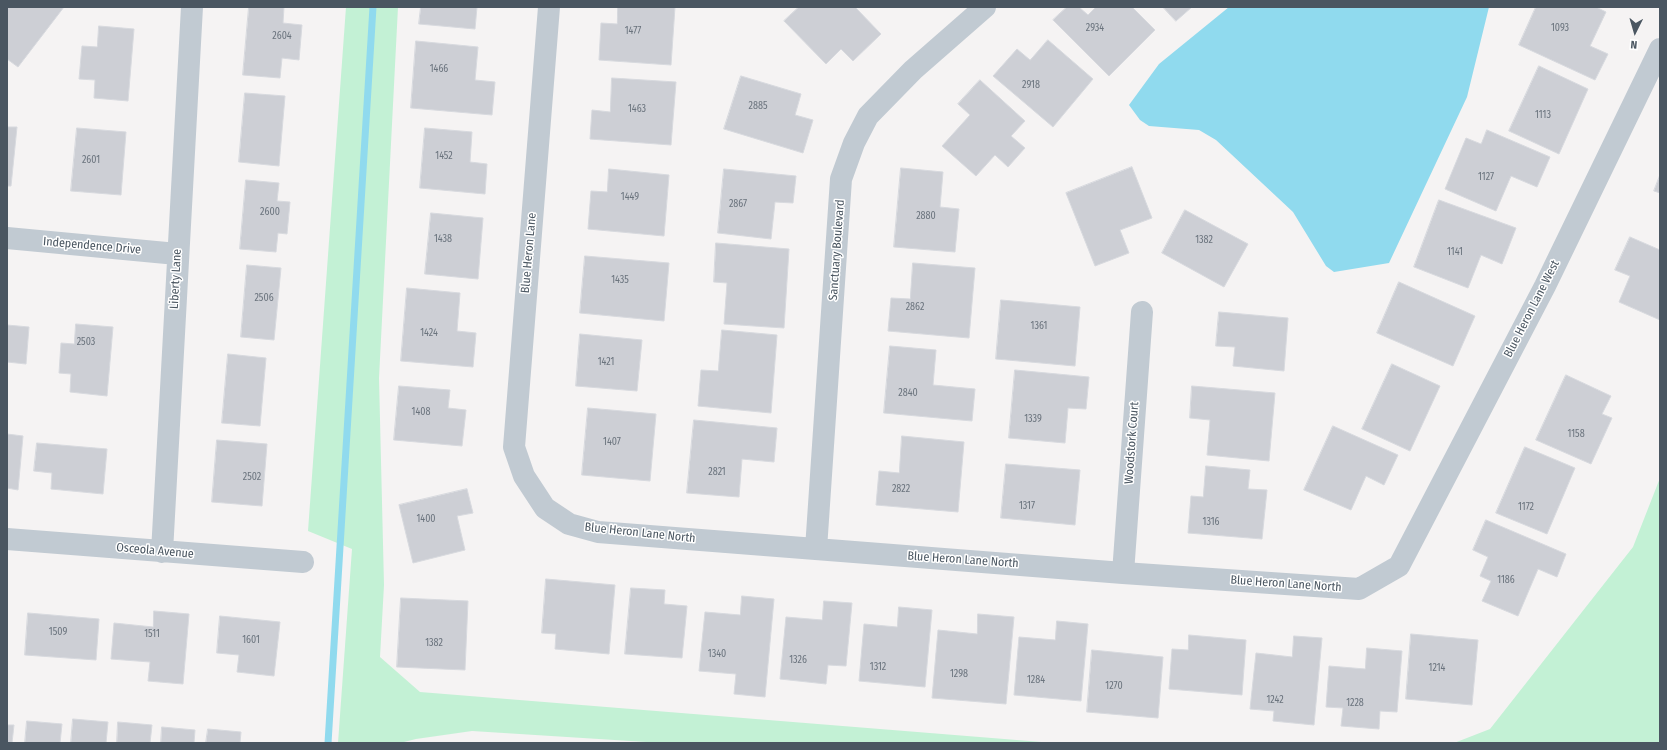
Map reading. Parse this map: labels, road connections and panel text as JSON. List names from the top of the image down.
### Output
{
  "streets": {
    "street": [
      "Independence Drive",
      "Sanctuary Boulevard",
      "Blue Heron Lane",
      "Liberty Lane",
      "Blue Heron Lane West",
      "Woodstork Court",
      "Blue Heron Lane North",
      "Osceola Avenue"
    ]
  },
  "crossings": [
    ["Independence Drive", "Liberty Lane"],
    ["Sanctuary Boulevard", "Blue Heron Lane North"],
    ["Blue Heron Lane", "Blue Heron Lane North"],
    ["Liberty Lane", "Osceola Avenue"],
    ["Blue Heron Lane West", "Blue Heron Lane North"],
    ["Woodstork Court", "Blue Heron Lane North"]
  ],
  "house_numbers": [
    "2934",
    "1093",
    "1477",
    "2604",
    "1466",
    "2918",
    "2885",
    "1463",
    "1113",
    "1452",
    "2601",
    "1127",
    "1449",
    "2867",
    "2600",
    "2880",
    "1438",
    "1382",
    "1141",
    "1435",
    "2506",
    "2862",
    "1361",
    "1424",
    "2503",
    "1421",
    "2840",
    "1408",
    "1339",
    "1158",
    "1407",
    "2821",
    "2502",
    "2822",
    "1317",
    "1172",
    "1400",
    "1316",
    "1186",
    "1509",
    "1511",
    "1601",
    "1382",
    "1340",
    "1326",
    "1312",
    "1214",
    "1298",
    "1284",
    "1270",
    "1242",
    "1228"
  ],
  "north": "bottom"
}
